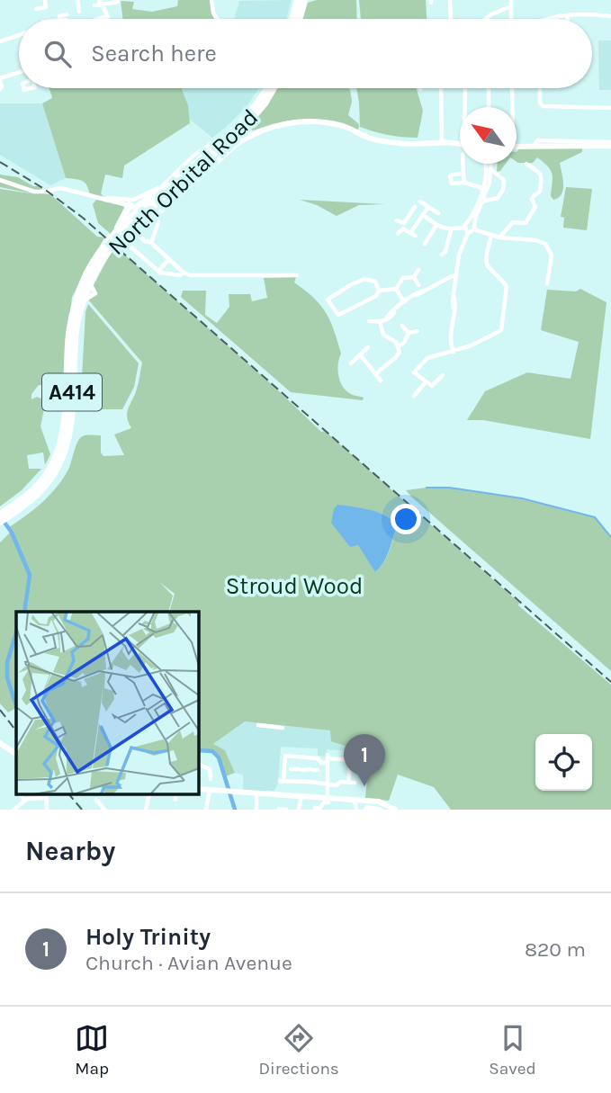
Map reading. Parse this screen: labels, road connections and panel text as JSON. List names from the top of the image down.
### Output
{
  "streets": {
    "highway": ["North Orbital Road", "A414"]
  },
  "parks": ["Stroud Wood"],
  "north": "top left",
  "page": {
    "search": "Search here",
    "pins": "1",
    "heading": "Nearby",
    "list": [
      {
        "mark": "1",
        "name": "Holy Trinity",
        "note": "Church · Avian Avenue",
        "value": "820 m"
      }
    ],
    "nav": ["Map", "Directions", "Saved"]
  }
}
